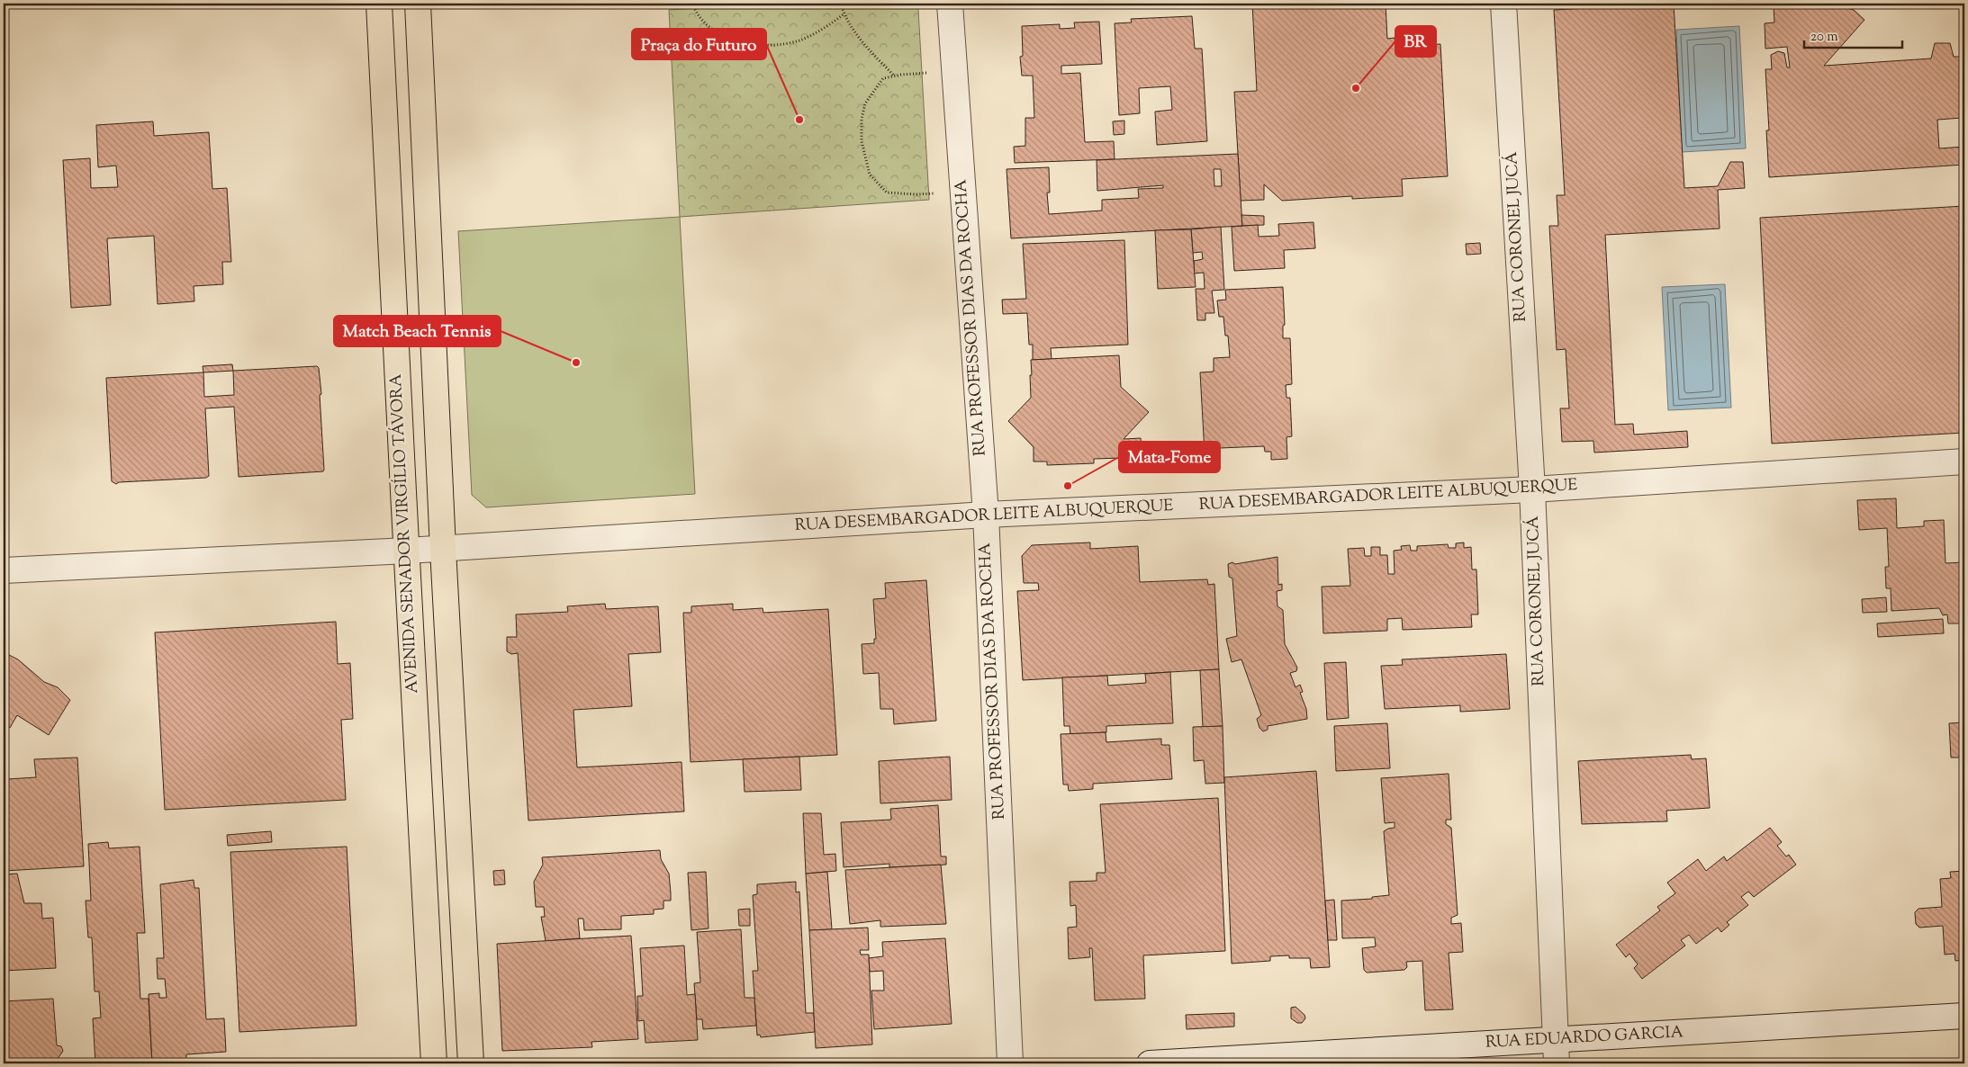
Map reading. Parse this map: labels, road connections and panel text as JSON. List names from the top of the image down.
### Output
{
  "streets": {
    "main road": ["AVENIDA SENADOR VIRGÍLIO TÁVORA"],
    "street": [
      "RUA CORONEL JUCÁ",
      "RUA PROFESSOR DIAS DA ROCHA",
      "RUA DESEMBARGADOR LEITE ALBUQUERQUE",
      "RUA EDUARDO GARCIA"
    ]
  },
  "crossings": [
    ["RUA CORONEL JUCÁ", "RUA DESEMBARGADOR LEITE ALBUQUERQUE"],
    ["RUA CORONEL JUCÁ", "RUA EDUARDO GARCIA"],
    ["RUA PROFESSOR DIAS DA ROCHA", "RUA DESEMBARGADOR LEITE ALBUQUERQUE"],
    ["RUA DESEMBARGADOR LEITE ALBUQUERQUE", "AVENIDA SENADOR VIRGÍLIO TÁVORA"]
  ],
  "places": [
    "BR",
    "Praça do Futuro",
    "Match Beach Tennis",
    "Mata-Fome"
  ],
  "scale_bar": "20 m"
}
